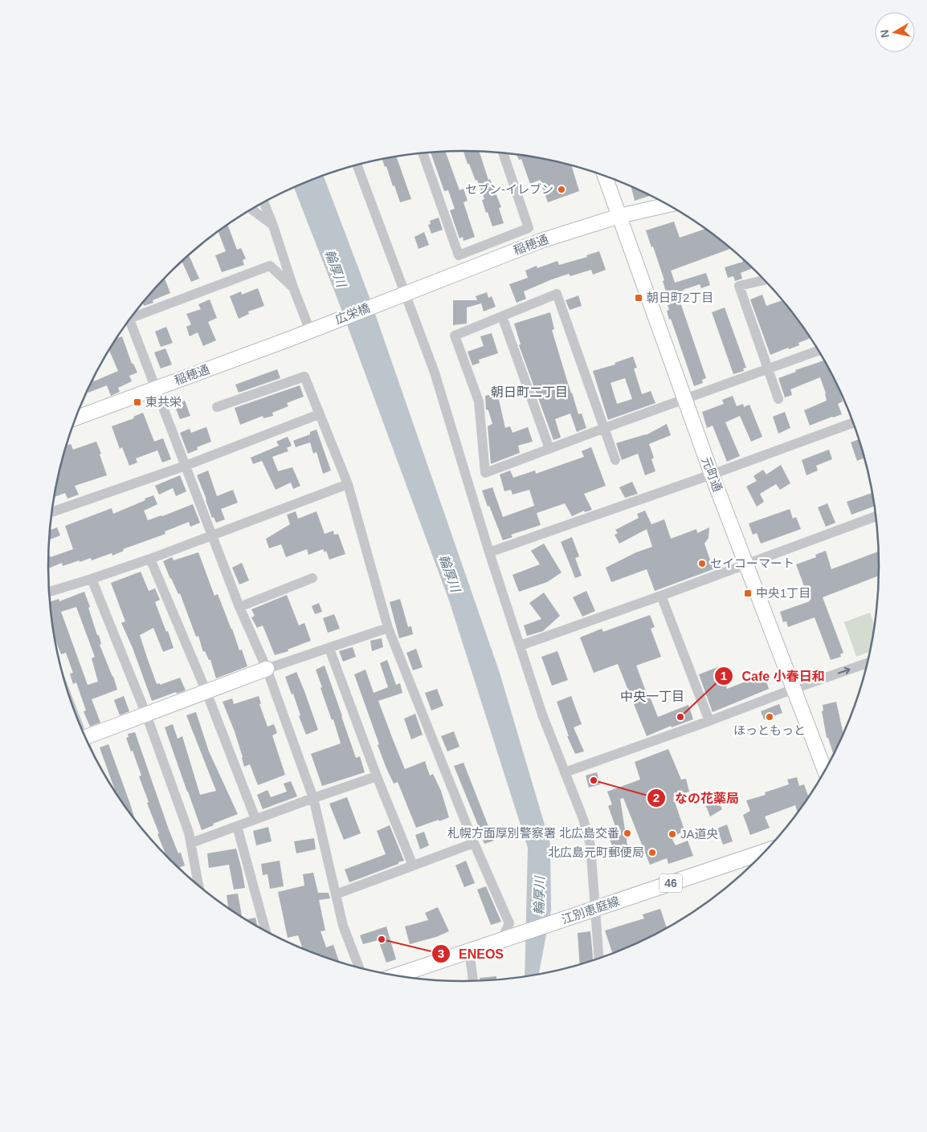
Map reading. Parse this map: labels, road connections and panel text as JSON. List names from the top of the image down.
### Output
{
  "streets": {
    "main road": ["46", "江別恵庭線"],
    "street": ["稲穂通", "広栄橋", "元町通"]
  },
  "crossings": [
    ["稲穂通", "広栄橋"],
    ["稲穂通", "元町通"]
  ],
  "districts": ["朝日町二丁目", "中央一丁目"],
  "water": ["輪厚川"],
  "places": {
    "other": [
      "セブン-イレブン",
      "セイコーマート",
      "Cafe 小春日和",
      "ほっともっと",
      "なの花薬局",
      "札幌方面厚別警察署 北広島交番",
      "JA道央",
      "北広島元町郵便局",
      "ENEOS"
    ],
    "transit": ["朝日町2丁目", "東共栄", "中央1丁目"]
  },
  "north": "left"
}
